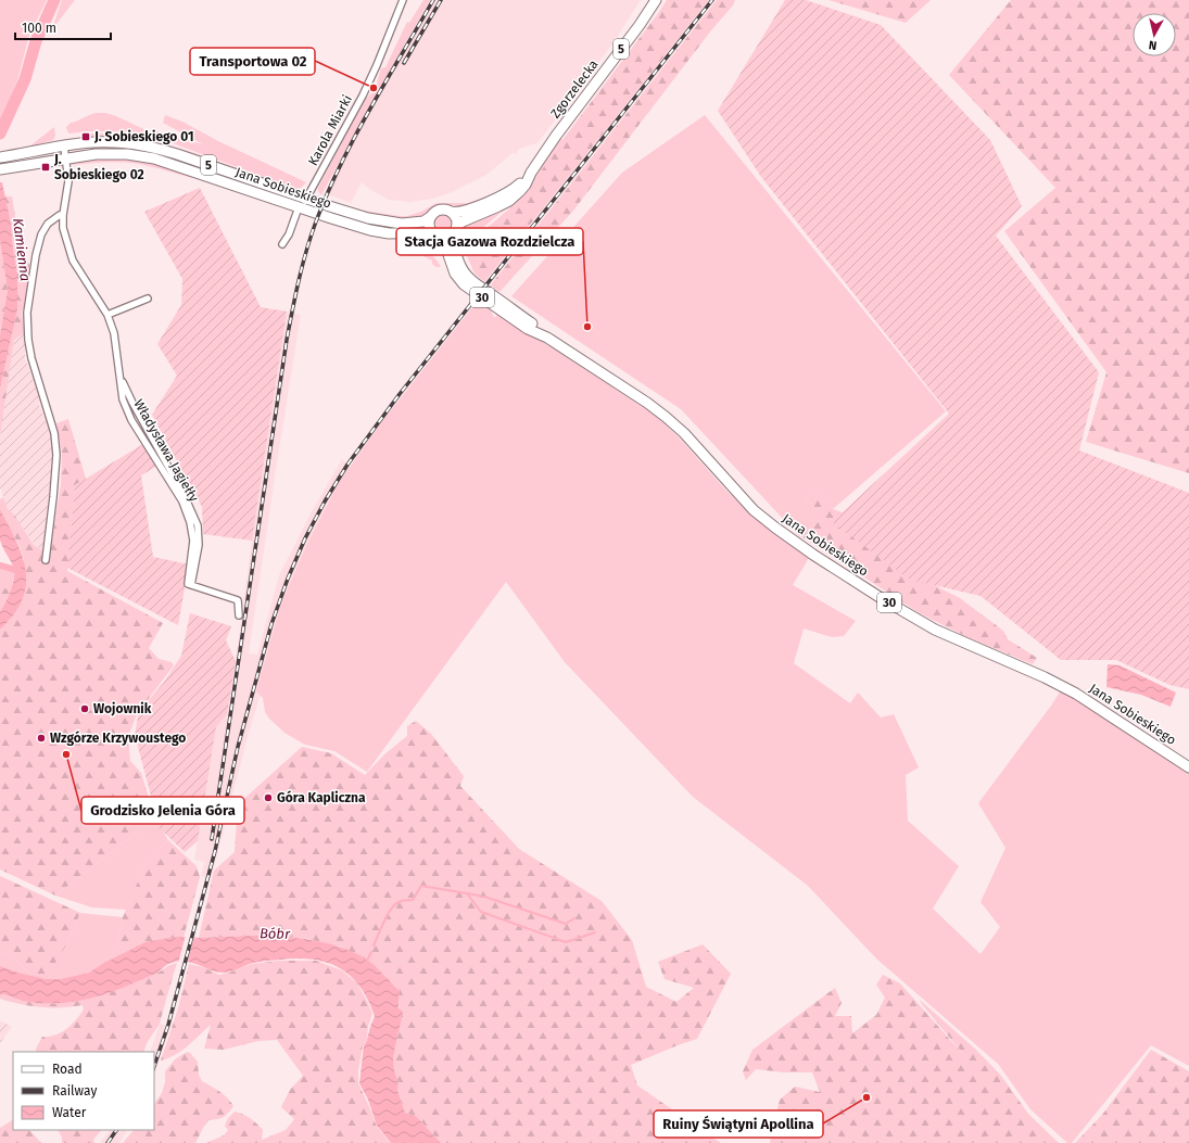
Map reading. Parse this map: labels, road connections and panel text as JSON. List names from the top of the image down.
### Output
{
  "streets": {
    "main road": [
      "5",
      "Zgorzelecka",
      "Jana Sobieskiego",
      "30"
    ],
    "street": ["Karola Miarki", "Władysława Jagiełły"]
  },
  "crossings": [
    ["5", "Zgorzelecka"],
    ["5", "Jana Sobieskiego"],
    ["Zgorzelecka", "Jana Sobieskiego"],
    ["Karola Miarki", "Jana Sobieskiego"],
    ["Jana Sobieskiego", "Władysława Jagiełły"]
  ],
  "water": ["Kamienna", "Bóbr"],
  "places": {
    "other": [
      "Transportowa 02",
      "Stacja Gazowa Rozdzielcza",
      "Wojownik",
      "Wzgórze Krzywoustego",
      "Grodzisko Jelenia Góra",
      "Góra Kapliczna",
      "Ruiny Świątyni Apollina"
    ],
    "transit": ["J. Sobieskiego 01", "J. Sobieskiego 02"]
  },
  "legend": ["Road", "Railway", "Water"],
  "scale_bar": "100 m",
  "north": "bottom"
}
